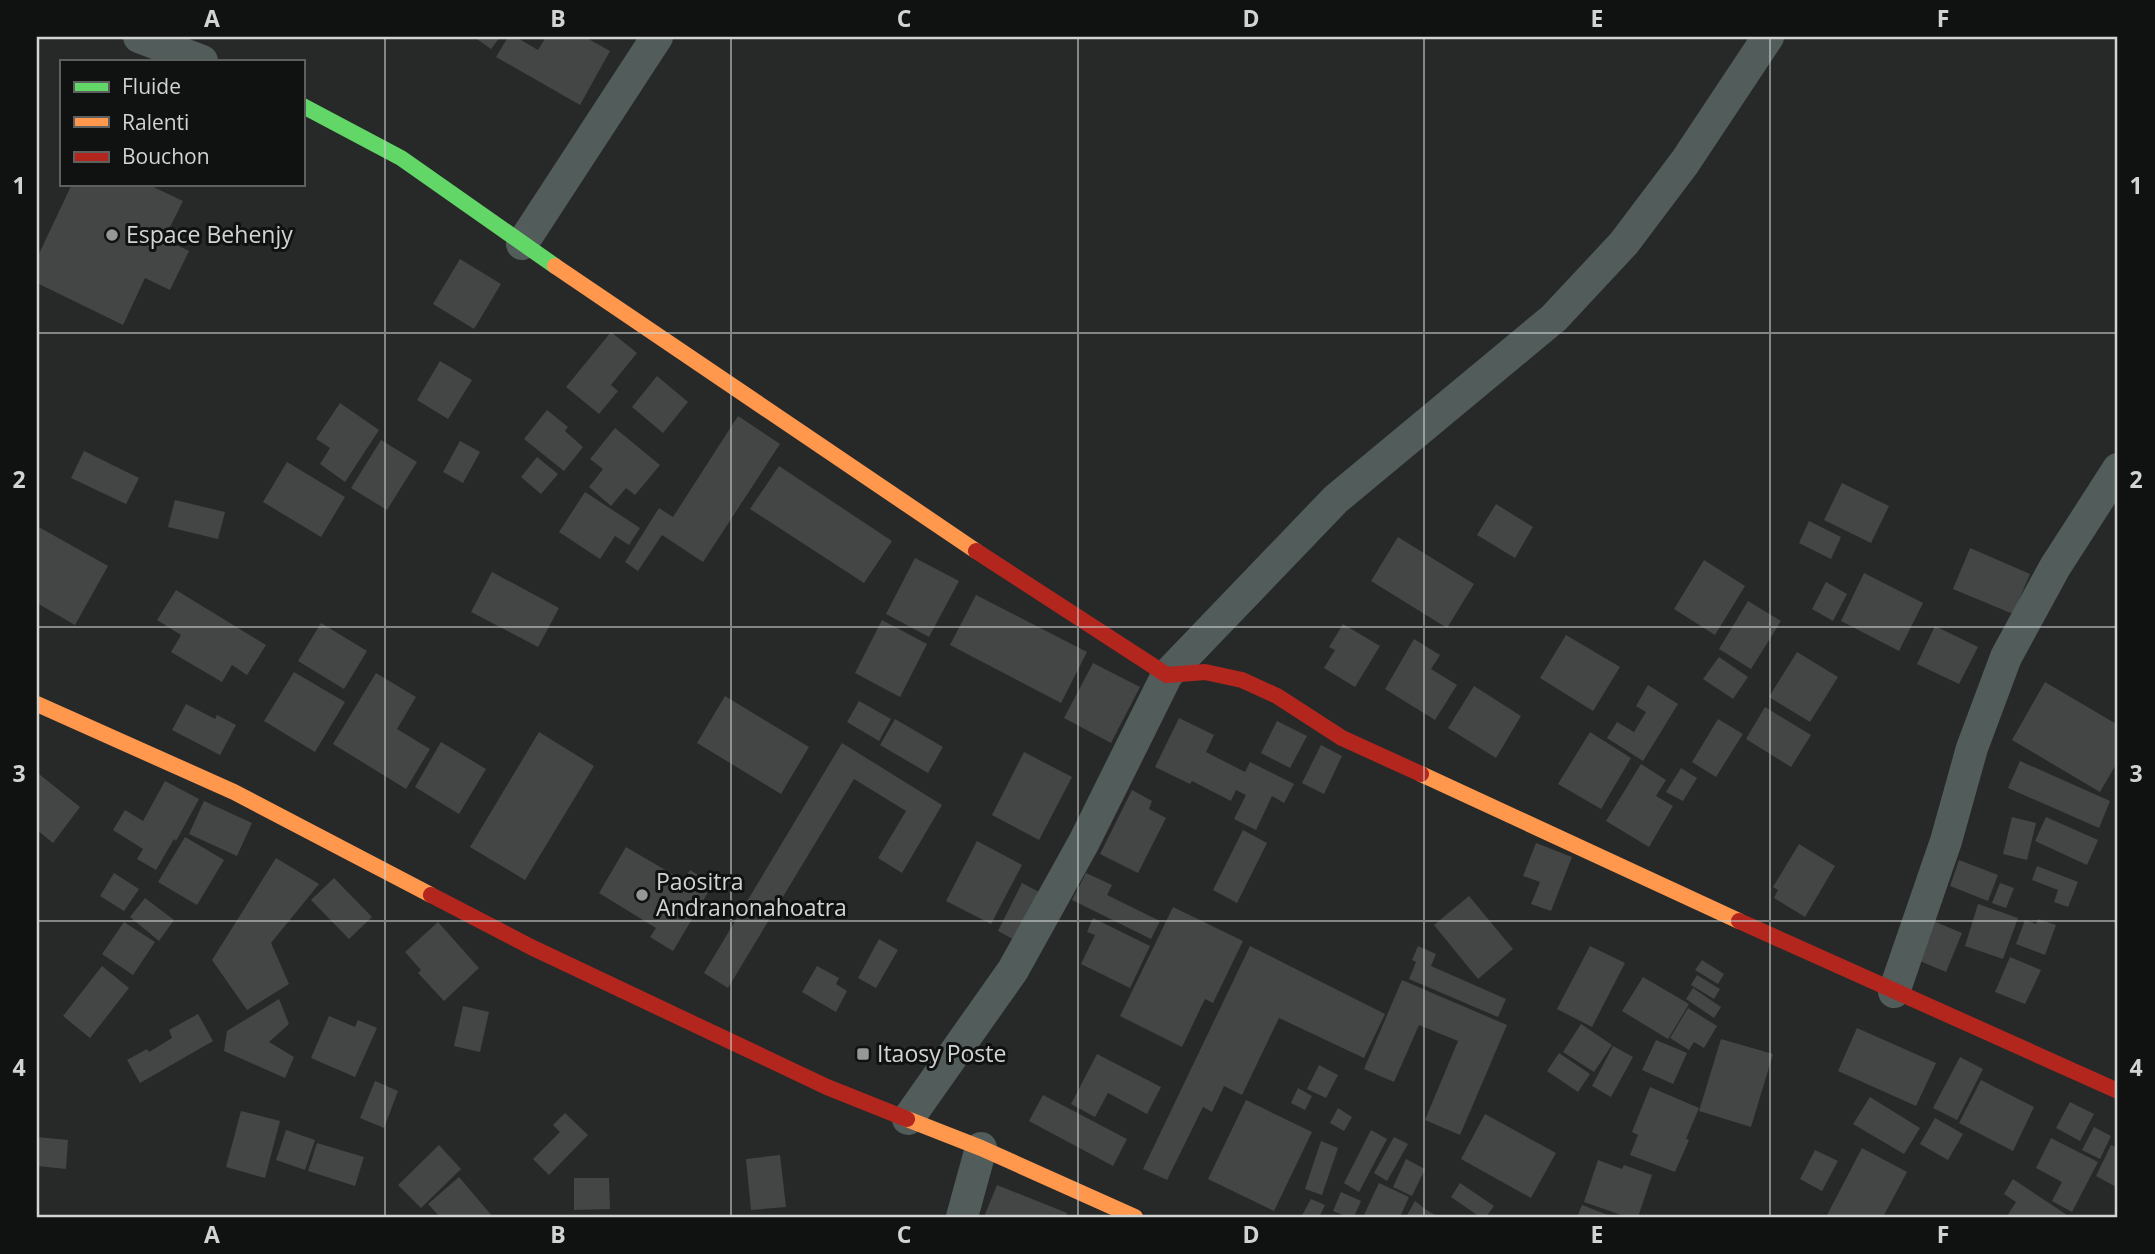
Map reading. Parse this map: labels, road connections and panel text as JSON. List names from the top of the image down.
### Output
{
  "places": {
    "other": ["Espace Behenjy", "Paositra Andranonahoatra"],
    "transit": ["Itaosy Poste"]
  },
  "legend": ["Fluide", "Ralenti", "Bouchon"],
  "grid": {
    "columns": [
      "A",
      "B",
      "C",
      "D",
      "E",
      "F"
    ],
    "rows": [
      "1",
      "2",
      "3",
      "4"
    ]
  }
}
